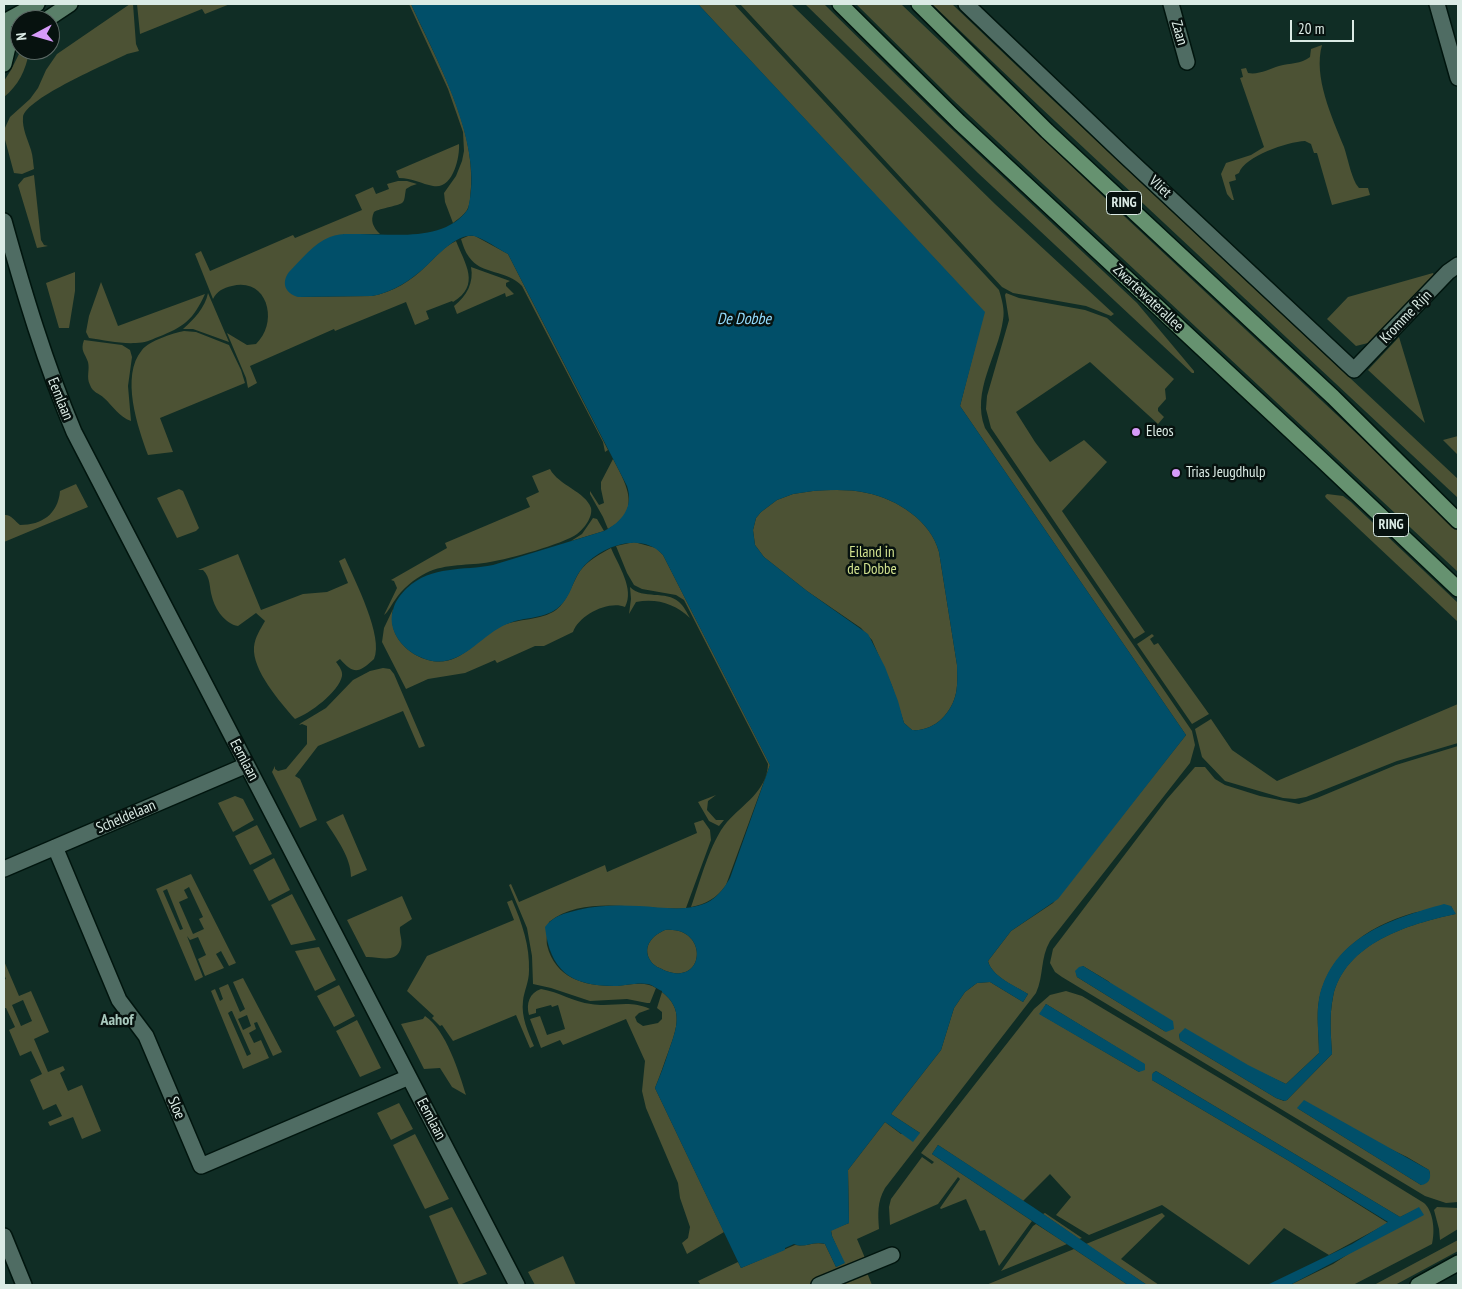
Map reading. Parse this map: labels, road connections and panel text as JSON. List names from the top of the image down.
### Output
{
  "streets": {
    "main road": ["RING", "Zwartewaterallee"],
    "street": [
      "Zaan",
      "Vliet",
      "Kromme Rijn",
      "Eemlaan",
      "Scheldelaan",
      "Sloe"
    ]
  },
  "crossings": [
    ["Vliet", "Kromme Rijn"],
    ["Eemlaan", "Scheldelaan"],
    ["Eemlaan", "Sloe"],
    ["Scheldelaan", "Sloe"]
  ],
  "districts": ["Aahof"],
  "water": ["De Dobbe"],
  "parks": ["Eiland in de Dobbe"],
  "places": ["Eleos", "Trias Jeugdhulp"],
  "scale_bar": "20 m",
  "north": "left"
}
